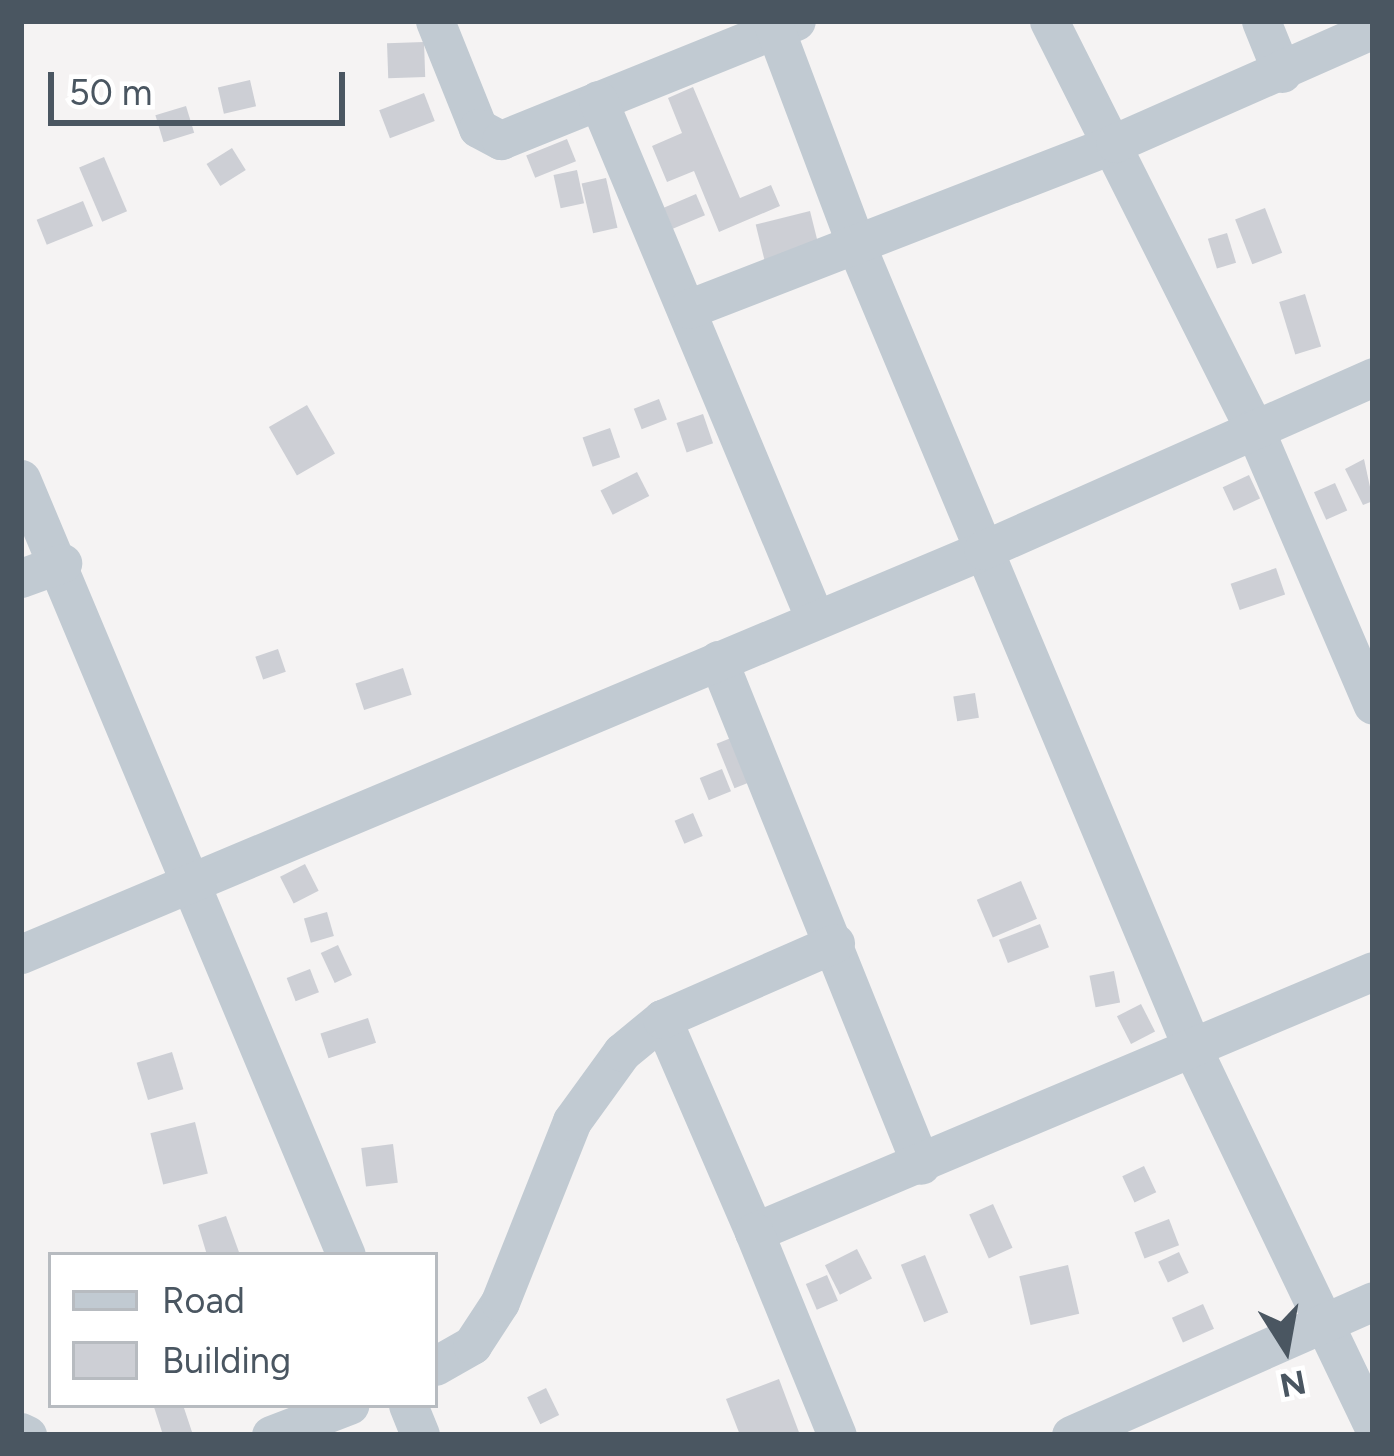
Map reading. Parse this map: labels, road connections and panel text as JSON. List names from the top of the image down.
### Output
{
  "legend": ["Road", "Building"],
  "scale_bar": "50 m",
  "north": "bottom"
}
